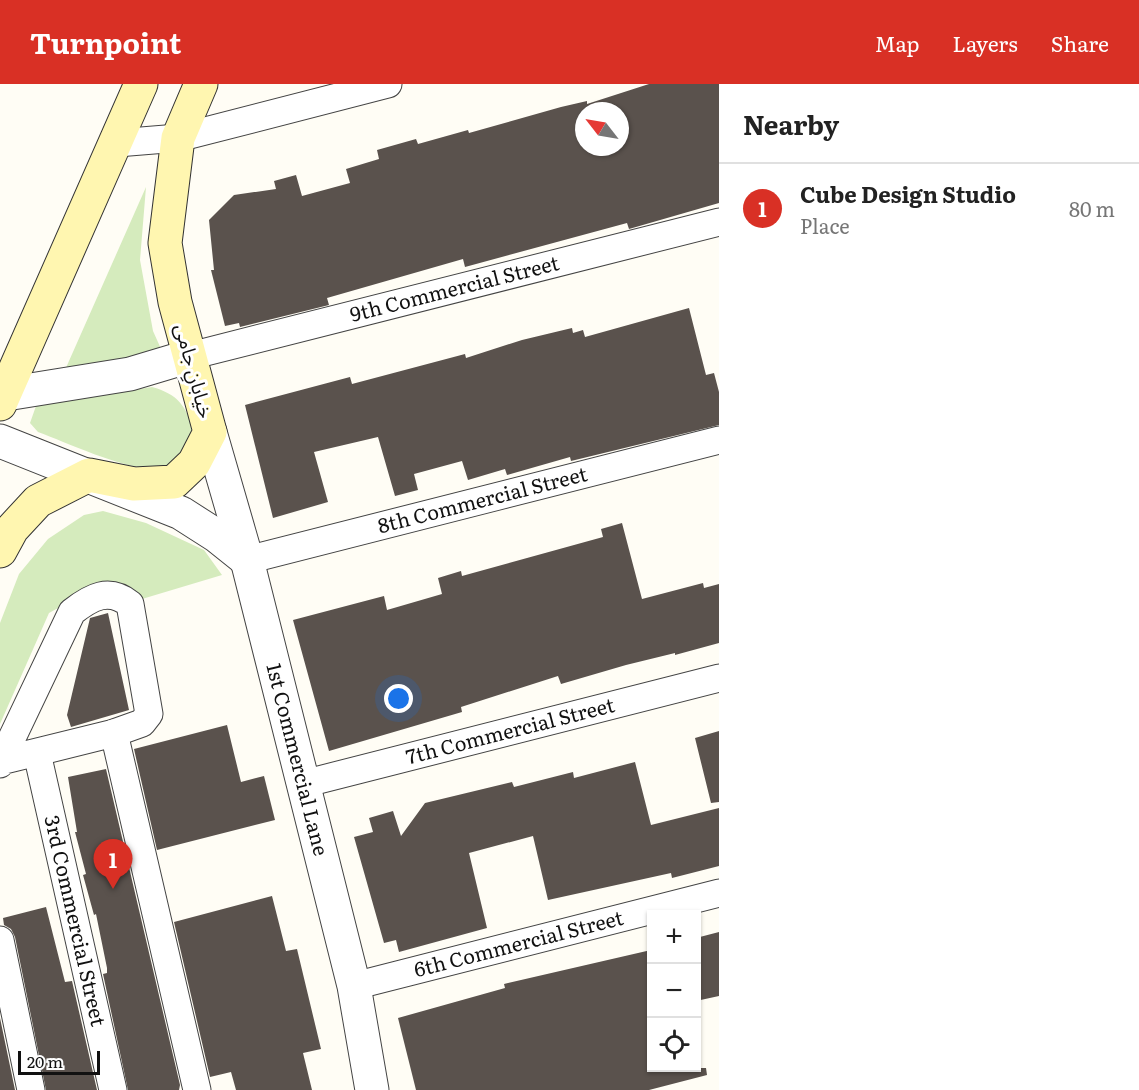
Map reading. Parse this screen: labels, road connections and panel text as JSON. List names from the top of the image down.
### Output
{
  "streets": {
    "main road": ["خیابانِ جامی"],
    "street": [
      "9th Commercial Street",
      "8th Commercial Street",
      "7th Commercial Street",
      "1st Commercial Lane",
      "3rd Commercial Street",
      "6th Commercial Street"
    ]
  },
  "crossings": [
    ["9th Commercial Street", "خیابانِ جامی"],
    ["خیابانِ جامی", "1st Commercial Lane"],
    ["8th Commercial Street", "1st Commercial Lane"],
    ["7th Commercial Street", "1st Commercial Lane"],
    ["1st Commercial Lane", "6th Commercial Street"]
  ],
  "scale_bar": "20 m",
  "north": "top left",
  "page": {
    "header": "Turnpoint",
    "nav": ["Map", "Layers", "Share"],
    "heading": "Nearby",
    "list": [
      {
        "mark": "1",
        "name": "Cube Design Studio",
        "note": "Place",
        "value": "80 m"
      }
    ],
    "pins": "1",
    "map_buttons": ["+", "−"],
    "scale": "20 m"
  }
}
